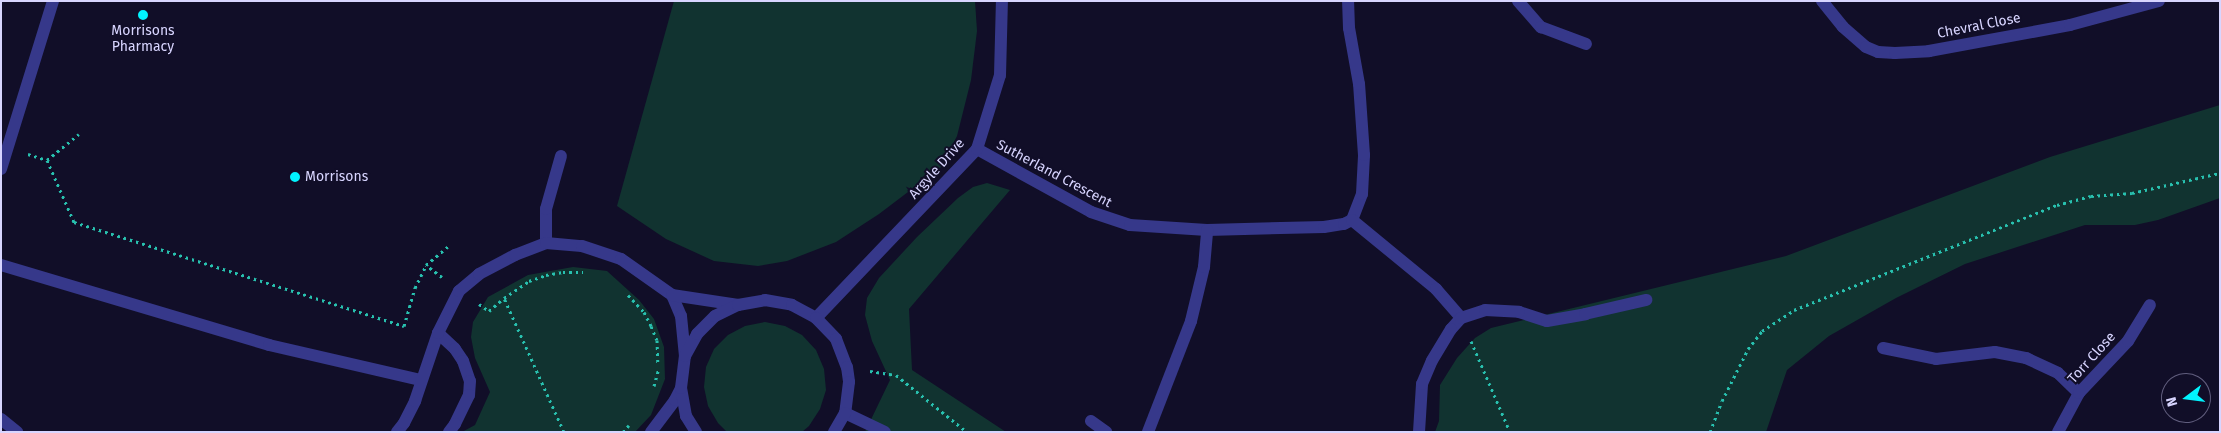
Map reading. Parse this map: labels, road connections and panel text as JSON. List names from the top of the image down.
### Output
{
  "streets": {
    "street": [
      "Chevral Close",
      "Argyle Drive",
      "Sutherland Crescent",
      "Torr Close"
    ]
  },
  "crossings": [
    ["Argyle Drive", "Sutherland Crescent"]
  ],
  "places": ["Morrisons Pharmacy", "Morrisons"],
  "north": "left"
}
